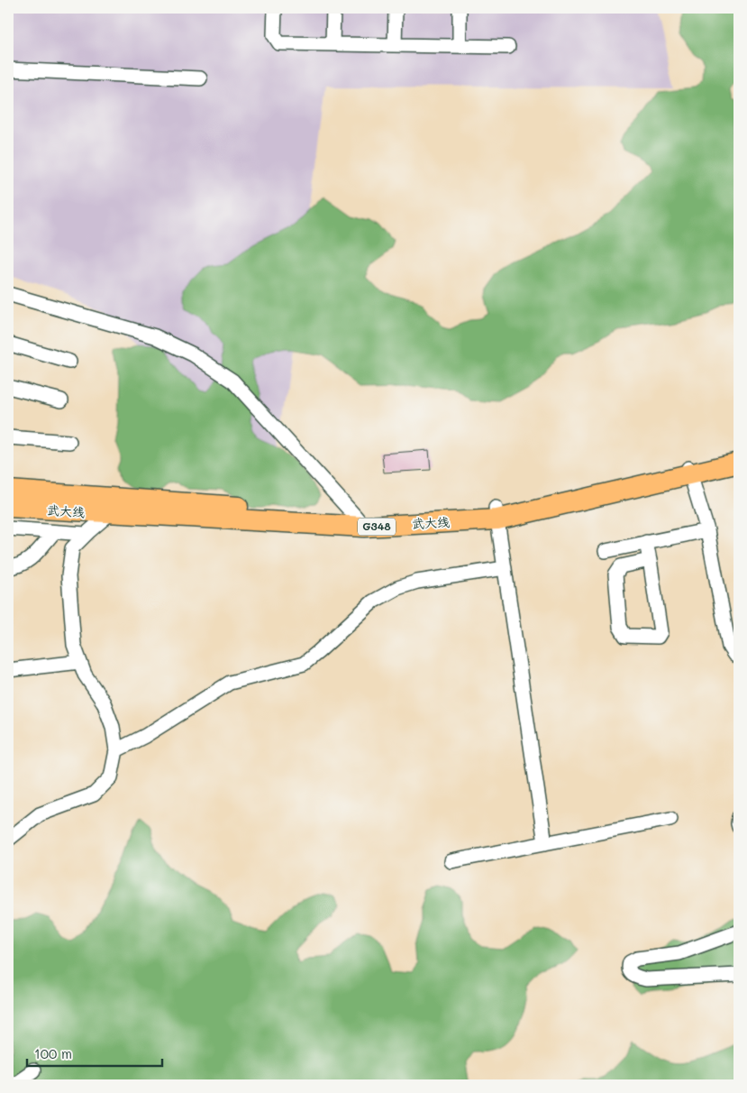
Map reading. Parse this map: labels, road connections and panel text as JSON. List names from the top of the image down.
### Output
{
  "streets": {
    "highway": ["武大线", "G348"]
  },
  "scale_bar": "100 m"
}
